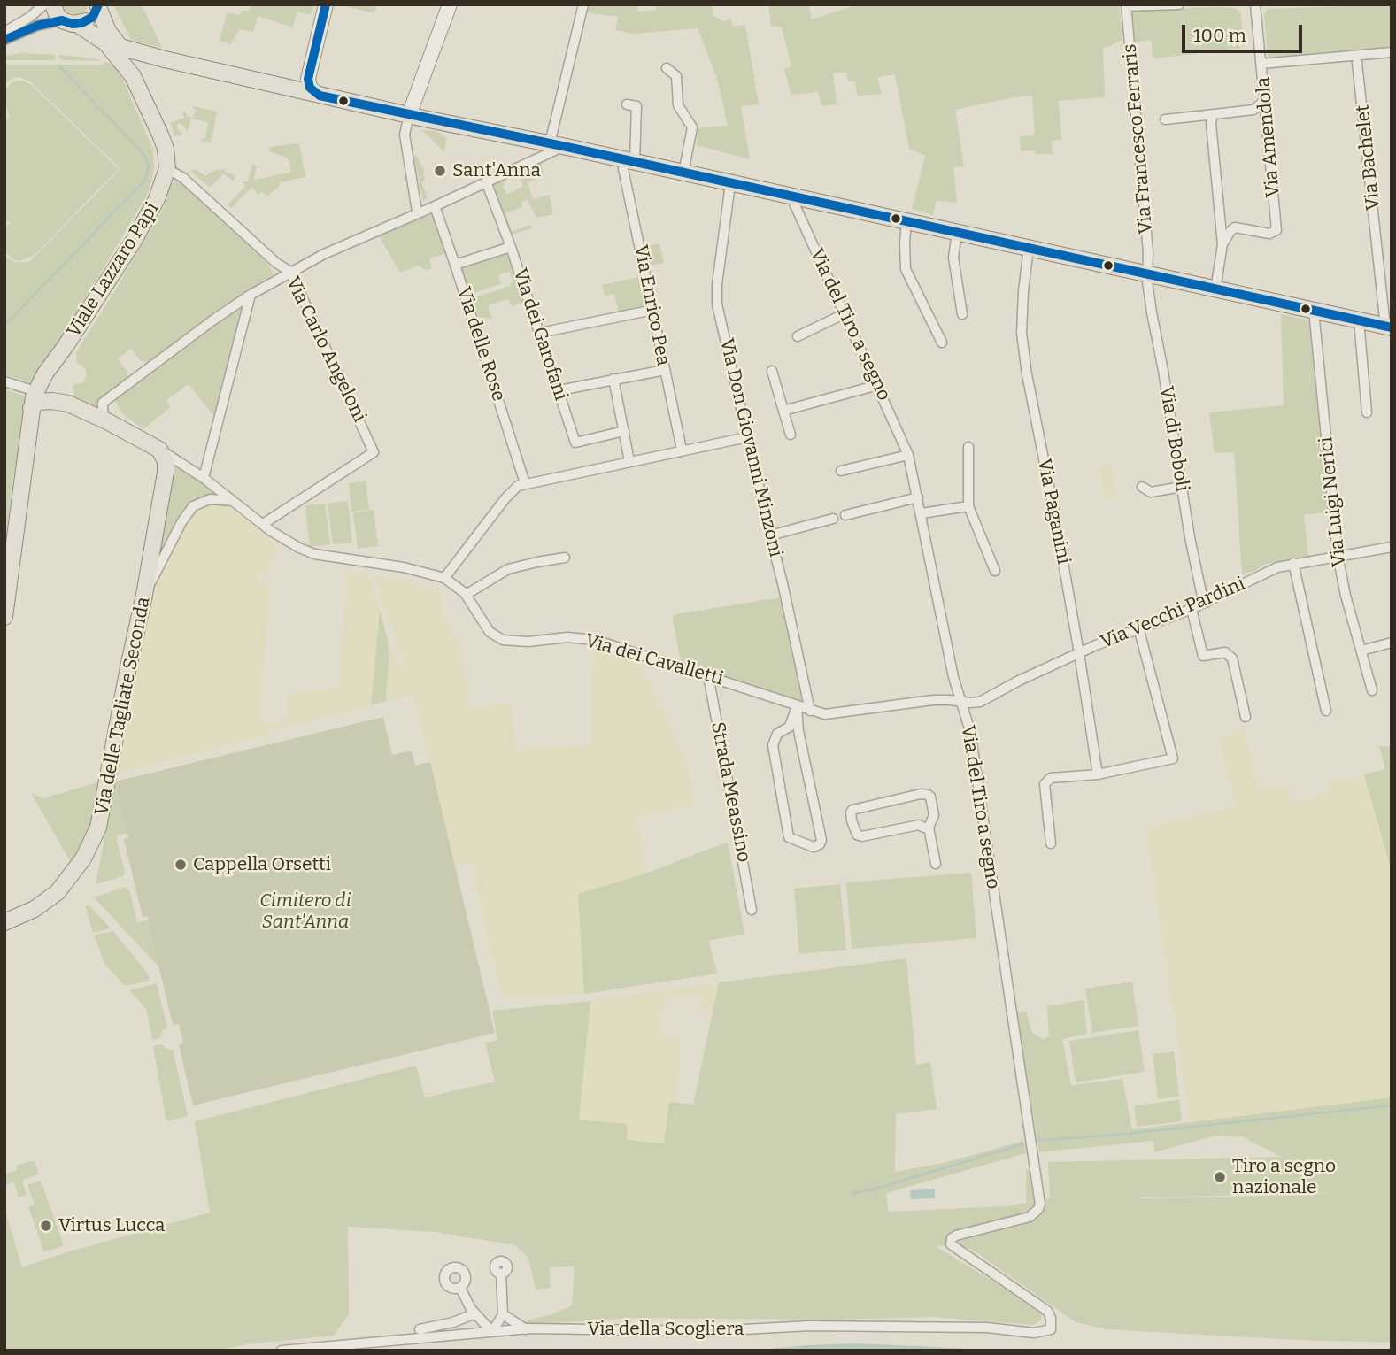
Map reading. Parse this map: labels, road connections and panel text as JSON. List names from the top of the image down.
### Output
{
  "streets": {
    "main road": ["Viale Lazzaro Papi", "Via dei Cavalletti", "Via delle Tagliate Seconda"],
    "street": [
      "Via Amendola",
      "Via Francesco Ferraris",
      "Via Bachelet",
      "Via Enrico Pea",
      "Via del Tiro a segno",
      "Via dei Garofani",
      "Via delle Rose",
      "Via Carlo Angeloni",
      "Via di Boboli",
      "Via Don Giovanni Minzoni",
      "Via Luigi Nerici",
      "Via Paganini",
      "Via Vecchi Pardini",
      "Strada Meassino",
      "Via della Scogliera"
    ]
  },
  "crossings": [
    ["Via Francesco Ferraris", "Via di Boboli"],
    ["Viale Lazzaro Papi", "Via Carlo Angeloni"],
    ["Via del Tiro a segno", "Via Vecchi Pardini"],
    ["Via del Tiro a segno", "Via dei Cavalletti"],
    ["Via del Tiro a segno", "Via della Scogliera"],
    ["Via Carlo Angeloni", "Via dei Cavalletti"],
    ["Via di Boboli", "Via Vecchi Pardini"],
    ["Via Don Giovanni Minzoni", "Via dei Cavalletti"],
    ["Via Luigi Nerici", "Via Vecchi Pardini"],
    ["Via Paganini", "Via Vecchi Pardini"],
    ["Via Vecchi Pardini", "Via dei Cavalletti"],
    ["Via dei Cavalletti", "Via delle Tagliate Seconda"],
    ["Via dei Cavalletti", "Strada Meassino"]
  ],
  "parks": ["Cimitero di Sant'Anna"],
  "places": [
    "Sant'Anna",
    "Cappella Orsetti",
    "Tiro a segno nazionale",
    "Virtus Lucca"
  ],
  "scale_bar": "100 m"
}
